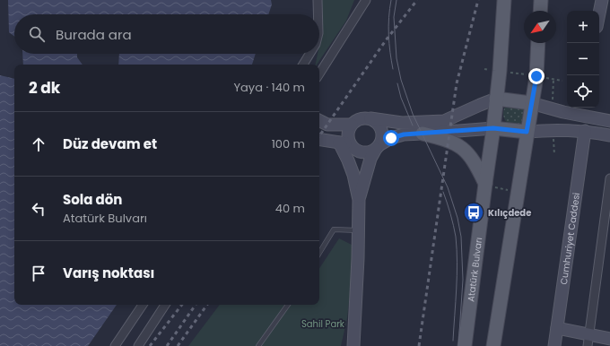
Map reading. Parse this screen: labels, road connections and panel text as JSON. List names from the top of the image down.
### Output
{
  "streets": {
    "main road": ["Cumhuriyet Caddesi", "Atatürk Bulvarı"]
  },
  "parks": ["Sahil Park"],
  "places": {
    "bus stop": ["Kılıçdede"]
  },
  "north": "bottom left",
  "page": {
    "map_buttons": ["+", "−"],
    "search": "Burada ara",
    "heading": ["2 dk", "Yaya · 140 m"],
    "list": [
      ["Düz devam et", "100 m"],
      ["Sola dön", "Atatürk Bulvarı", "40 m"],
      "Varış noktası"
    ]
  }
}
